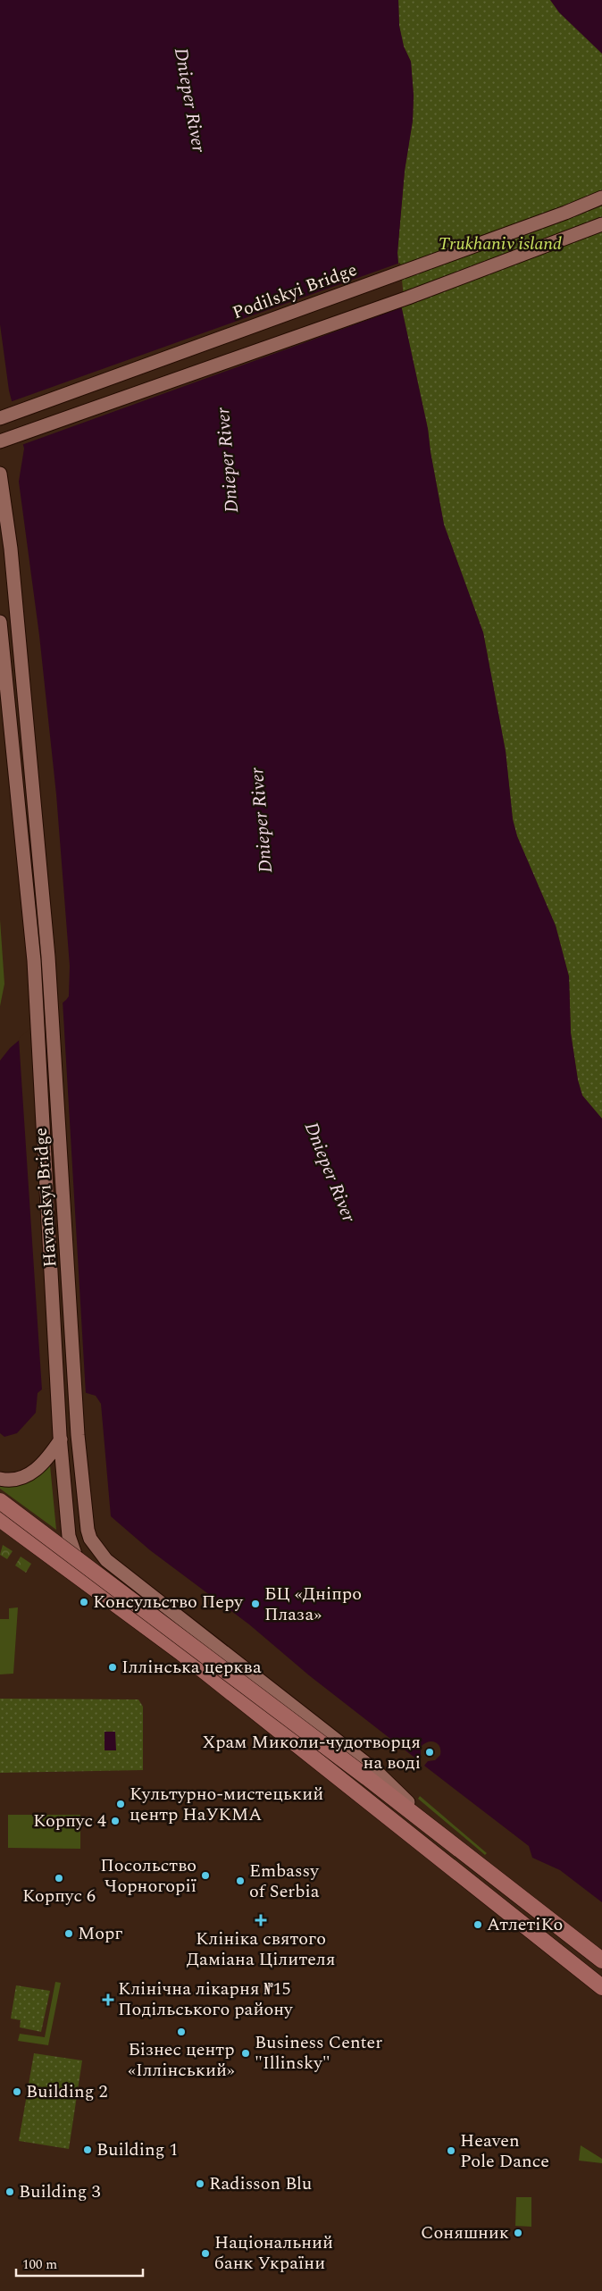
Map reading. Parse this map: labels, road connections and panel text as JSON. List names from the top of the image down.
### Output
{
  "streets": {
    "main road": ["Podilskyi Bridge", "Havanskyi Bridge"]
  },
  "water": ["Dnieper River"],
  "parks": ["Trukhaniv island"],
  "places": {
    "other": [
      "Консульство Перу",
      "БЦ «Дніпро Плаза»",
      "Іллінська церква",
      "Храм Миколи-чудотворця на воді",
      "Культурно-мистецький центр НаУКМА",
      "Корпус 4",
      "Посольство Чорногорії",
      "Корпус 6",
      "Embassy of Serbia",
      "АтлетіКо",
      "Морг",
      "Бізнес центр «Іллінський»",
      "Business Center \"Illinsky\"",
      "Building 2",
      "Building 1",
      "Heaven Pole Dance",
      "Radisson Blu",
      "Building 3",
      "Соняшник",
      "Національний банк України"
    ],
    "health": ["Клініка святого Даміана Цілителя", "Клінічна лікарня №15 Подільського району"]
  },
  "scale_bar": "100 m"
}
